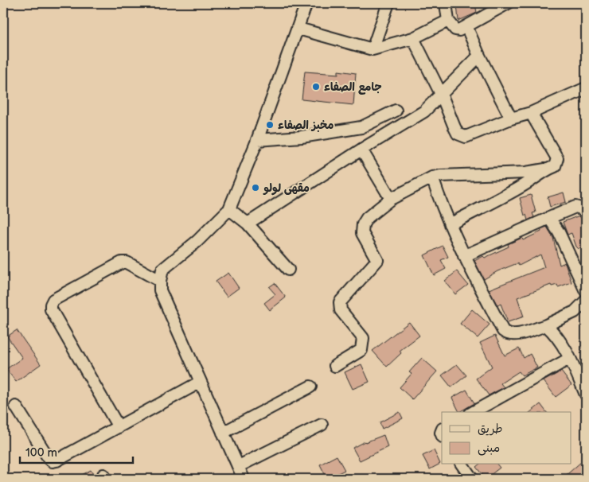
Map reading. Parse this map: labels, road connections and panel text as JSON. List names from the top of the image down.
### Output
{
  "places": ["جامع الصفاء", "مخبز الصفاء", "مقهى لولو"],
  "legend": ["طريق", "مبنى"],
  "scale_bar": "100 m"
}
